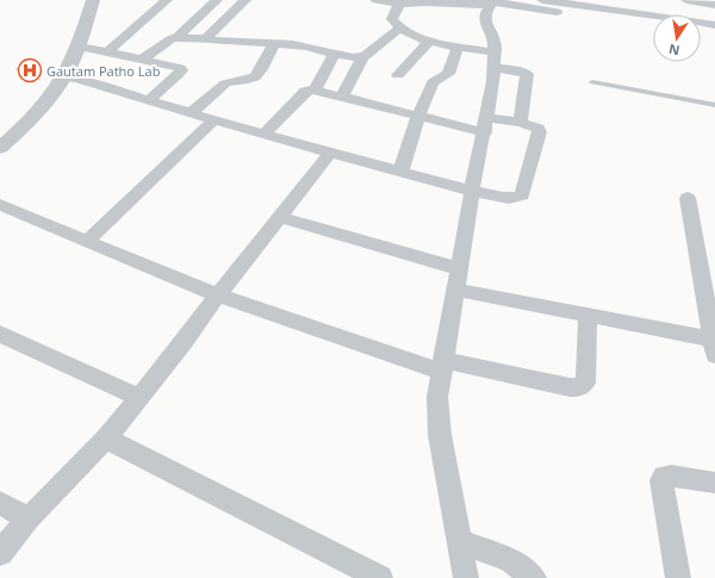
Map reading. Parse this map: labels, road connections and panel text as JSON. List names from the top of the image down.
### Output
{
  "places": {
    "hospital": ["Gautam Patho Lab"]
  },
  "north": "bottom"
}
